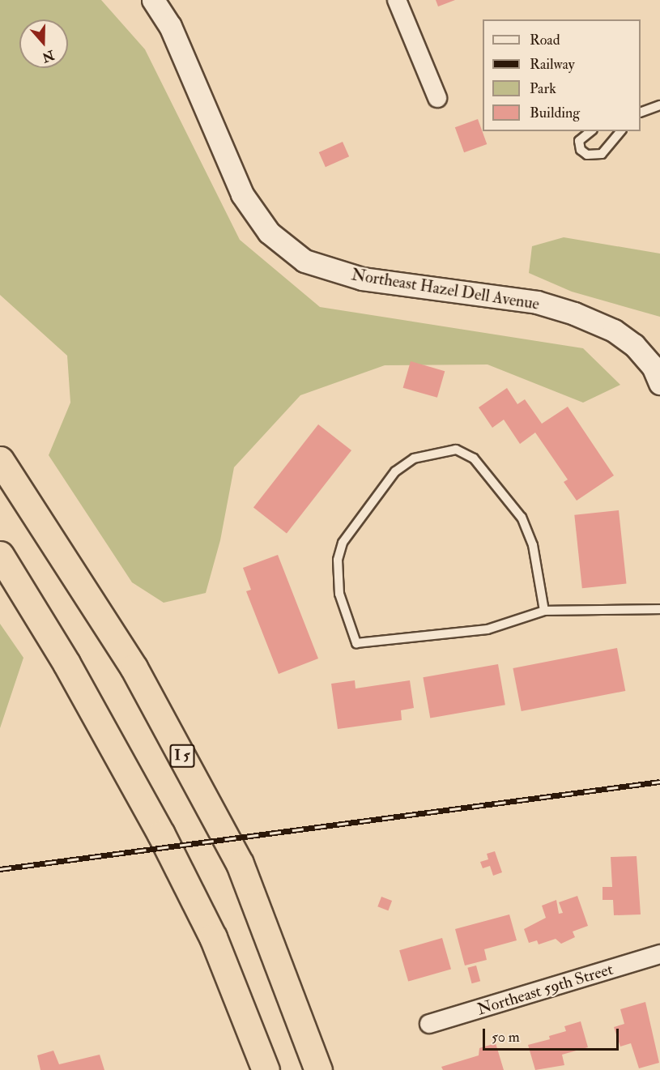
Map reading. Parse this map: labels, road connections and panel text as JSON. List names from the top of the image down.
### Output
{
  "streets": {
    "highway": ["I 5"],
    "street": ["Northeast Hazel Dell Avenue", "Northeast 59th Street"]
  },
  "legend": [
    "Road",
    "Railway",
    "Park",
    "Building"
  ],
  "scale_bar": "50 m",
  "north": "bottom"
}
